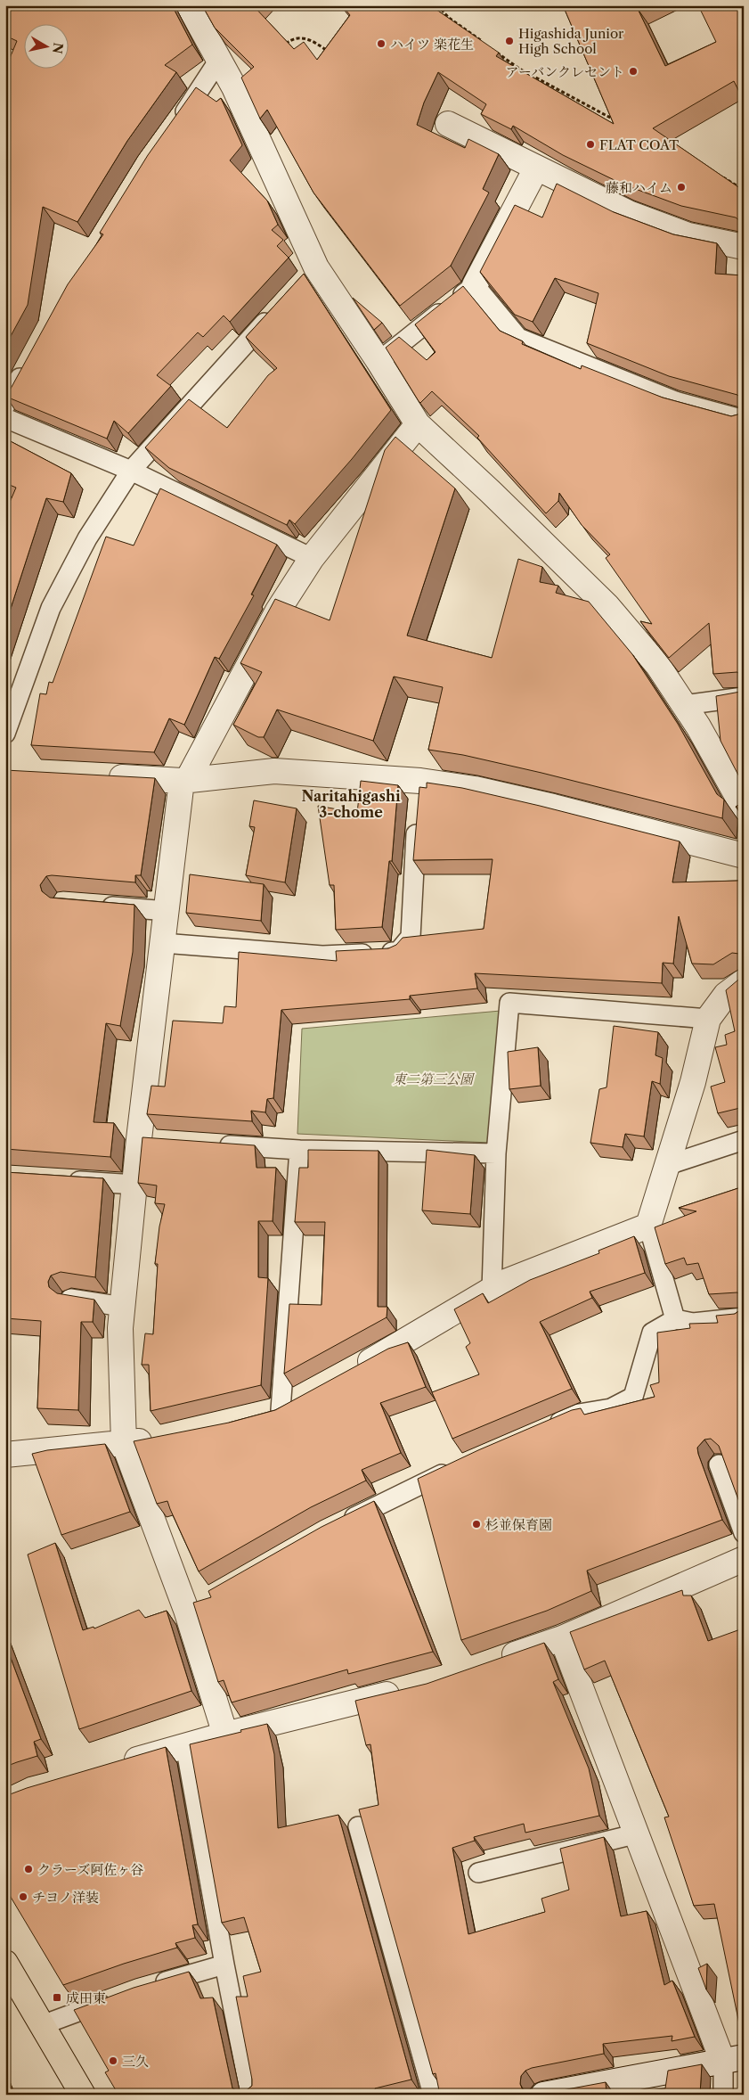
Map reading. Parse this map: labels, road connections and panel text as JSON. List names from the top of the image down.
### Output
{
  "districts": ["Naritahigashi 3-chome"],
  "parks": ["東二第三公園"],
  "places": {
    "other": [
      "Higashida Junior High School",
      "ハイツ 楽花生",
      "アーバンクレセント",
      "FLAT COAT",
      "藤和ハイム",
      "杉並保育園",
      "クラーズ阿佐ヶ谷",
      "チヨノ洋装",
      "三久"
    ],
    "transit": ["成田東"]
  },
  "north": "right"
}
